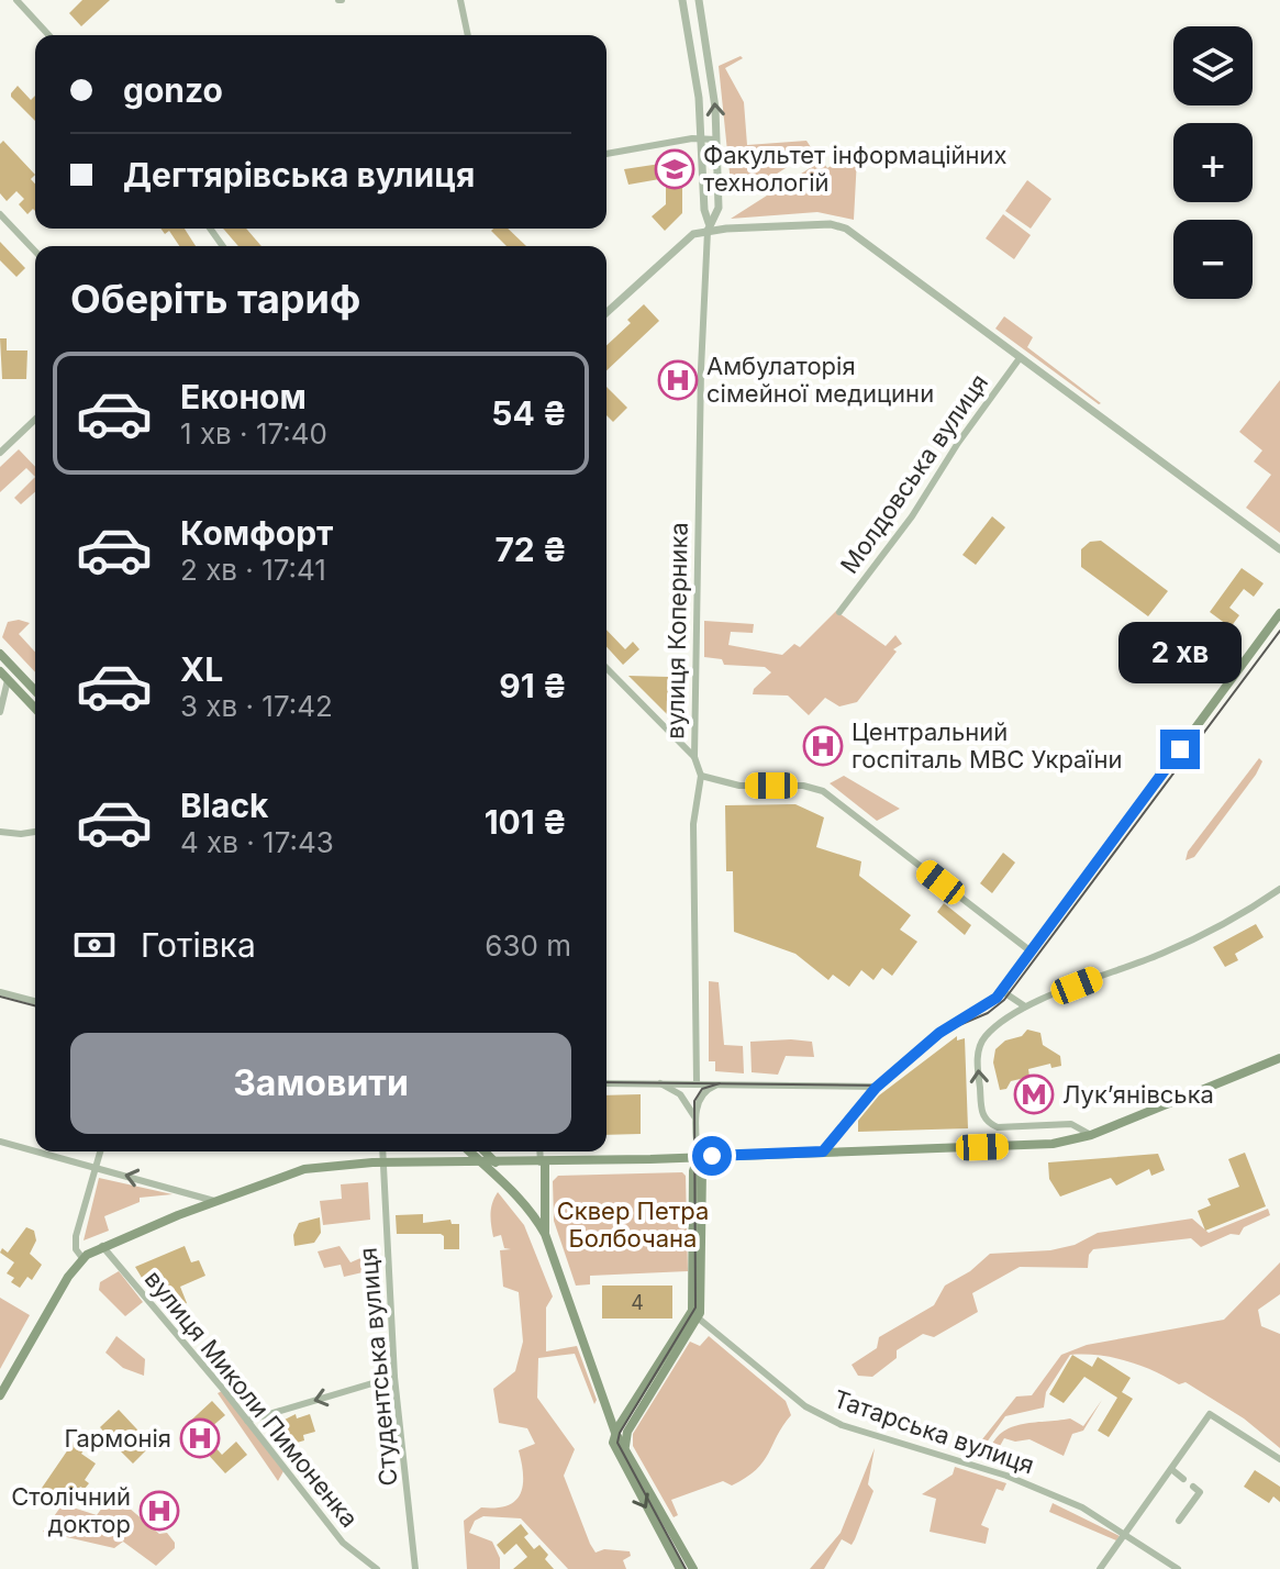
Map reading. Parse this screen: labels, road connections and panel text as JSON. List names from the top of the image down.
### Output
{
  "streets": {
    "street": [
      "Молдовська вулиця",
      "вулиця Коперника",
      "Студентська вулиця",
      "вулиця Миколи Пимоненка",
      "Татарська вулиця"
    ]
  },
  "parks": ["Сквер Петра Болбочана"],
  "places": {
    "school or university": ["Факультет інформаційних технологій"],
    "hospital": [
      "Амбулаторія сімейної медицини",
      "Центральний госпіталь МВС України",
      "Гармонія",
      "Столічний доктор"
    ],
    "metro station": ["Лукʼянівська"]
  },
  "house_numbers": ["4"],
  "page": {
    "map_buttons": ["+", "−"],
    "banner": ["gonzo", "Дегтярівська вулиця"],
    "heading": "Оберіть тариф",
    "list": [
      {
        "name": "Економ",
        "note": "1 хв · 17:40",
        "value": "54 ₴"
      },
      {
        "name": "Комфорт",
        "note": "2 хв · 17:41",
        "value": "72 ₴"
      },
      {
        "name": "XL",
        "note": "3 хв · 17:42",
        "value": "91 ₴"
      },
      {
        "name": "Black",
        "note": "4 хв · 17:43",
        "value": "101 ₴"
      }
    ],
    "bubble": "2 хв",
    "pay": ["Готівка", "630 m"],
    "buttons": "Замовити"
  }
}
